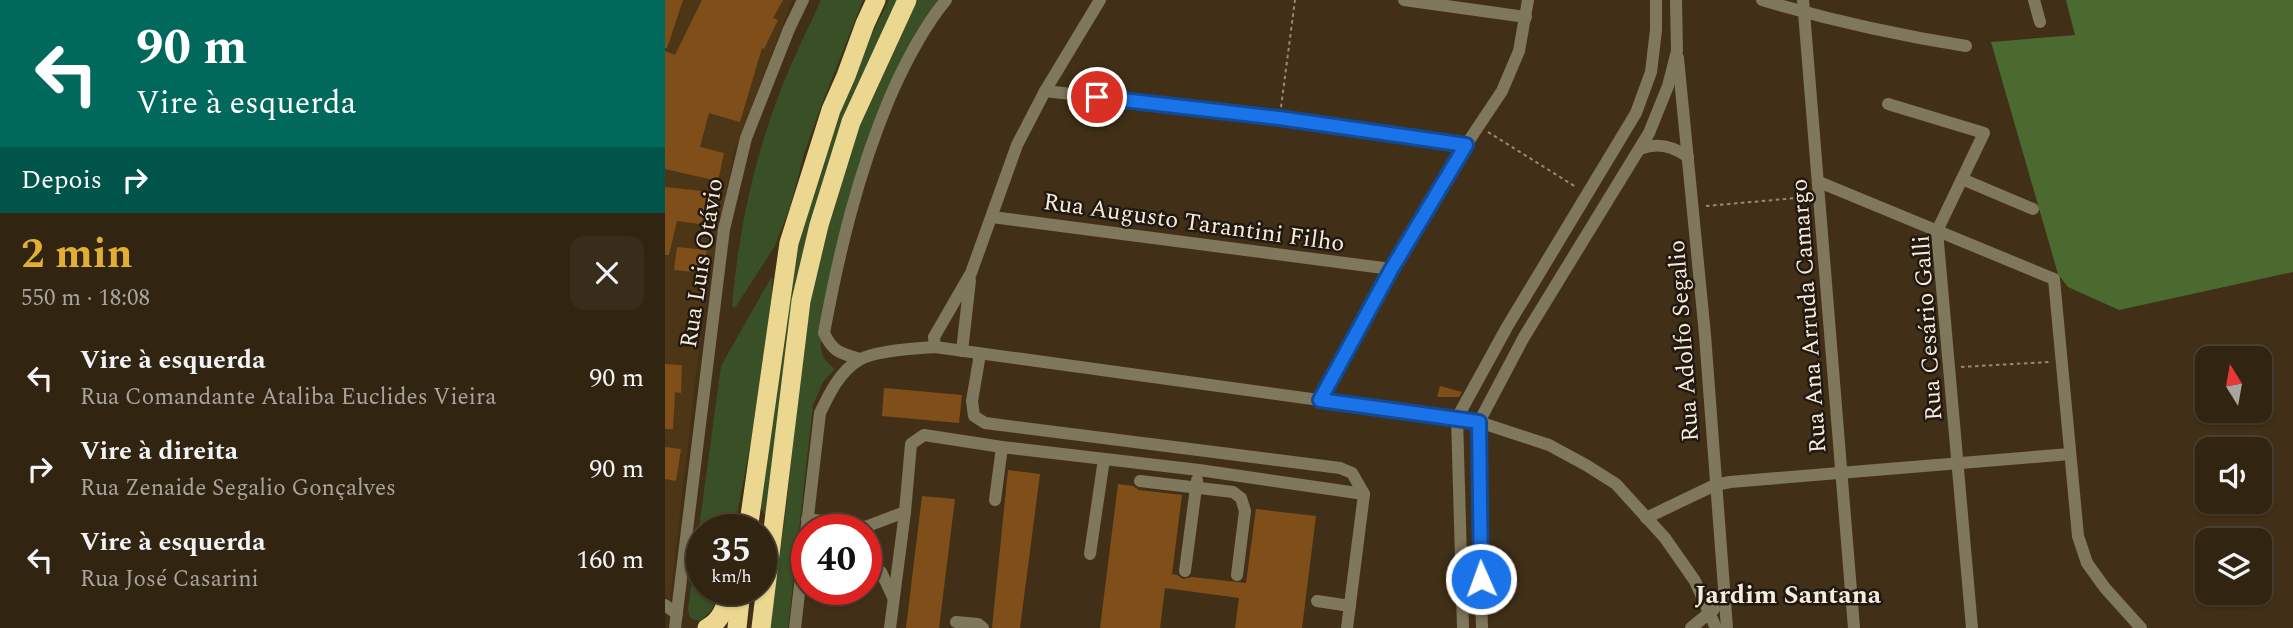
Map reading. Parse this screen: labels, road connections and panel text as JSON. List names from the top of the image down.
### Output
{
  "streets": {
    "street": [
      "Rua Augusto Tarantini Filho",
      "Rua Luis Otávio",
      "Rua Ana Arruda Camargo",
      "Rua Cesário Galli",
      "Rua Adolfo Segalio"
    ]
  },
  "districts": ["Jardim Santana"],
  "north": "top",
  "page": {
    "turn": ["90 m", "Vire à esquerda"],
    "then": "Depois",
    "heading": ["2 min", "550 m · 18:08"],
    "list": [
      {
        "name": "Vire à esquerda",
        "note": "Rua Comandante Ataliba Euclides Vieira",
        "value": "90 m"
      },
      {
        "name": "Vire à direita",
        "note": "Rua Zenaide Segalio Gonçalves",
        "value": "90 m"
      },
      {
        "name": "Vire à esquerda",
        "note": "Rua José Casarini",
        "value": "160 m"
      }
    ],
    "speed": "35 km/h",
    "limit": "40"
  }
}
